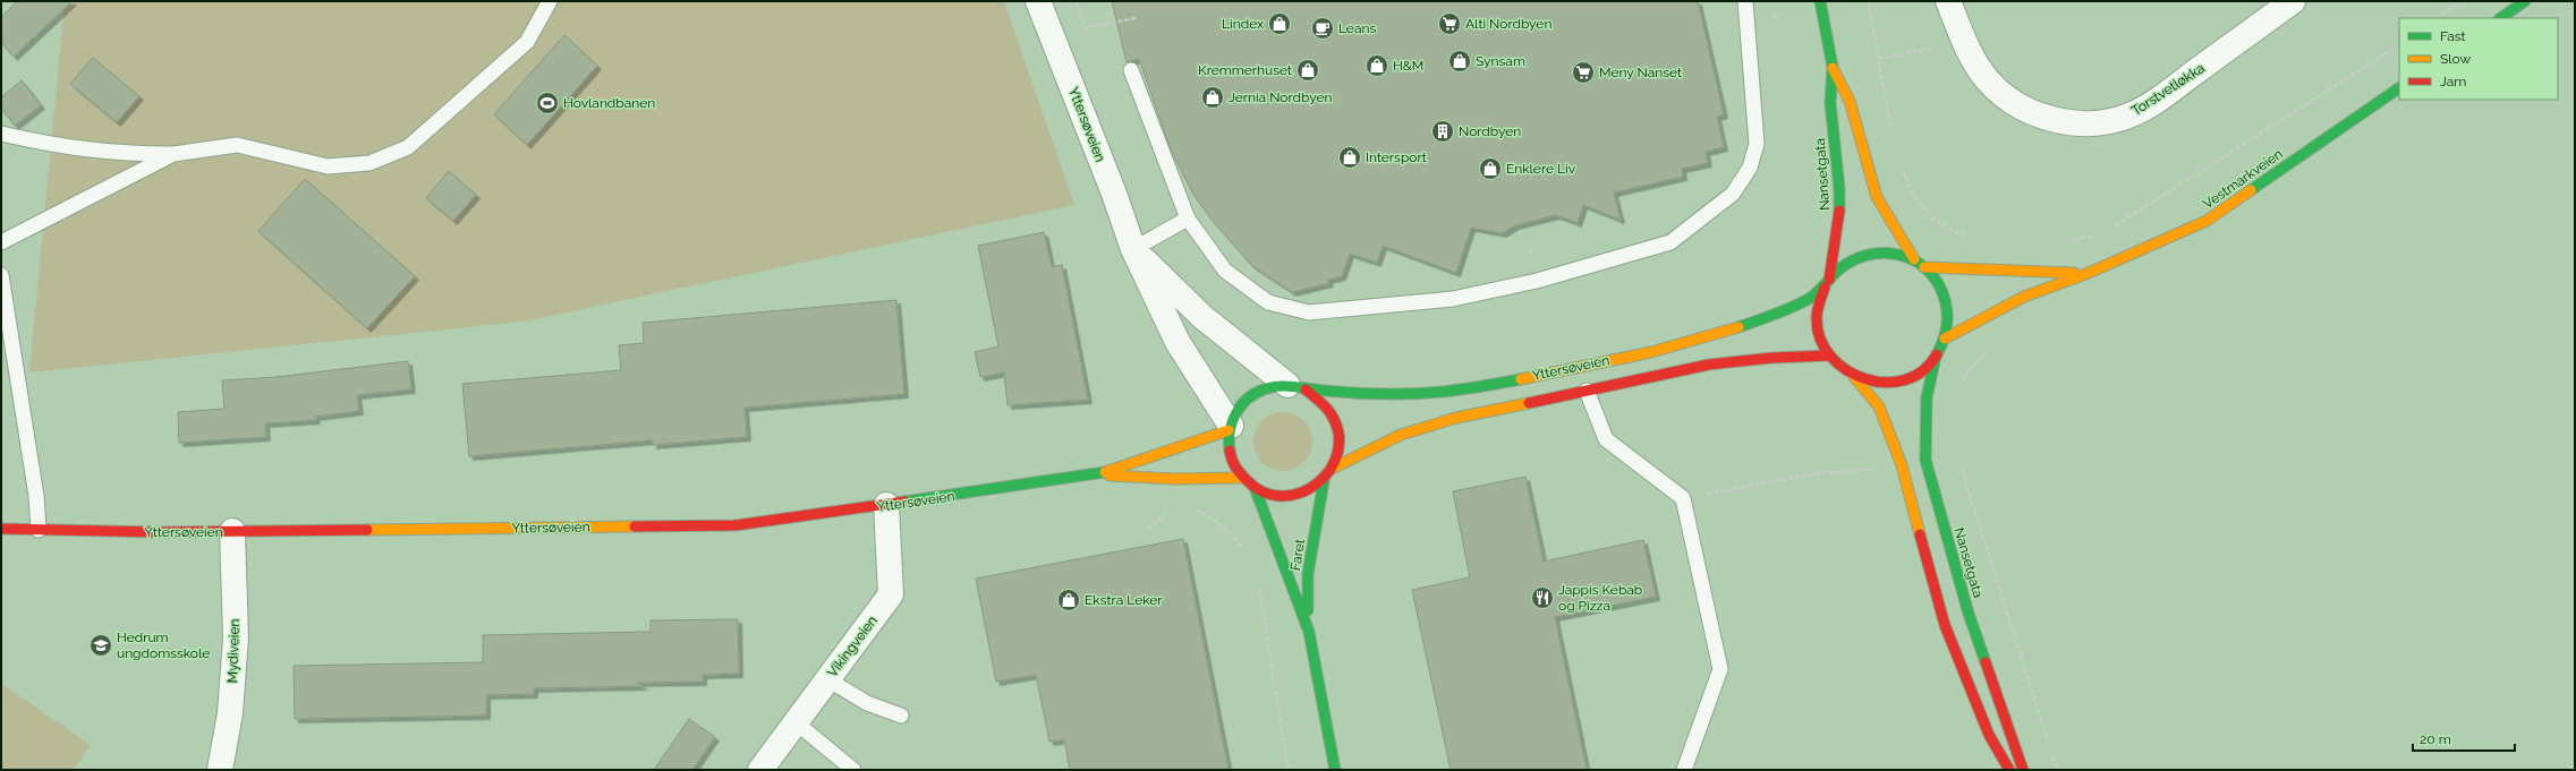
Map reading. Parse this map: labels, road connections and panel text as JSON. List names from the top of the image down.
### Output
{
  "streets": {
    "main road": [
      "Yttersøveien",
      "Nansetgata",
      "Vestmarkveien",
      "Faret"
    ],
    "street": ["Torstvetløkka", "Vikingveien", "Mydiveien"]
  },
  "crossings": [
    ["Yttersøveien", "Nansetgata"],
    ["Yttersøveien", "Vestmarkveien"],
    ["Yttersøveien", "Faret"],
    ["Yttersøveien", "Vikingveien"],
    ["Yttersøveien", "Mydiveien"],
    ["Nansetgata", "Vestmarkveien"]
  ],
  "places": {
    "shop": [
      "Lindex",
      "Synsam",
      "H&M",
      "Kremmerhuset",
      "Jernia Nordbyen",
      "Intersport",
      "Enklere Liv",
      "Ekstra Leker"
    ],
    "supermarket": ["Alti Nordbyen", "Meny Nanset"],
    "cafe": ["Leans"],
    "sports": ["Hovlandbanen"],
    "building": ["Nordbyen"],
    "restaurant": ["Jappis Kebab og Pizza"],
    "school or university": ["Hedrum ungdomsskole"]
  },
  "legend": ["Fast", "Slow", "Jam"],
  "scale_bar": "20 m"
}
